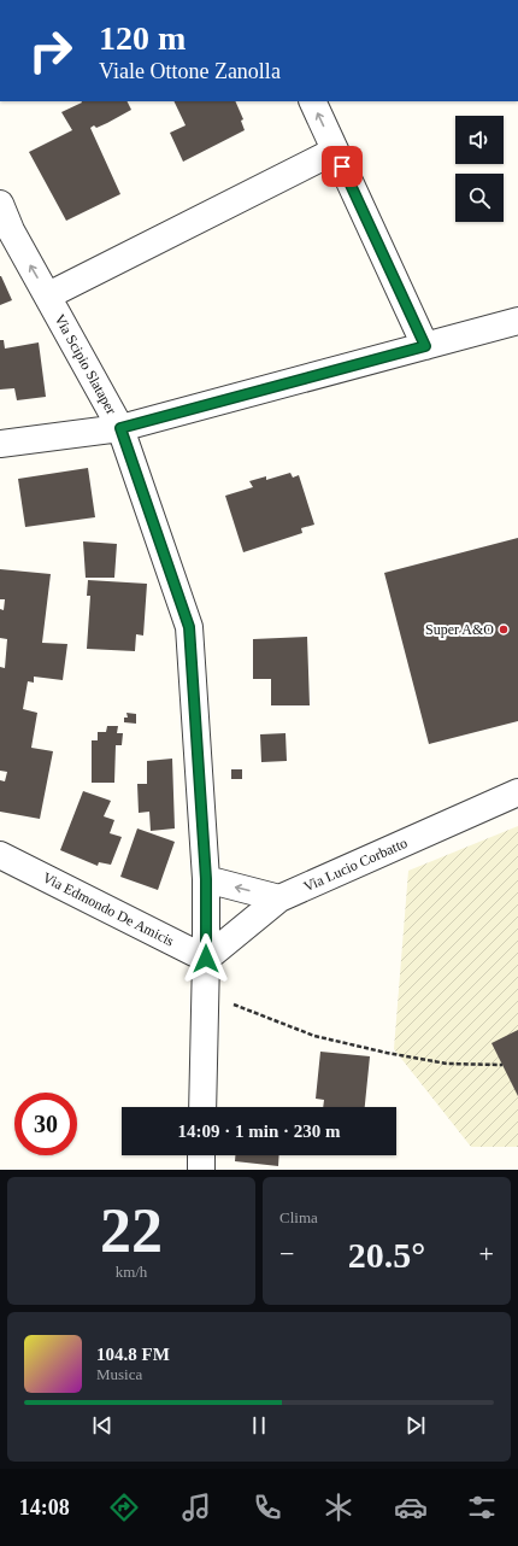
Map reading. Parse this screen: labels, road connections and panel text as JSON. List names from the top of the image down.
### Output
{
  "streets": {
    "street": ["Via Scipio Slataper", "Via Lucio Corbatto", "Via Edmondo De Amicis"]
  },
  "crossings": [
    ["Via Scipio Slataper", "Via Lucio Corbatto"],
    ["Via Scipio Slataper", "Via Edmondo De Amicis"],
    ["Via Lucio Corbatto", "Via Edmondo De Amicis"]
  ],
  "places": ["Super A&O"],
  "page": {
    "turn": ["120 m", "Viale Ottone Zanolla"],
    "limit": "30",
    "trip": "14:09 · 1 min · 230 m",
    "tile": [
      ["22", "km/h"],
      "Clima"
    ],
    "heat": ["−", "20.5°", "+"],
    "song": ["104.8 FM", "Musica"],
    "tabs": "14:08"
  }
}
